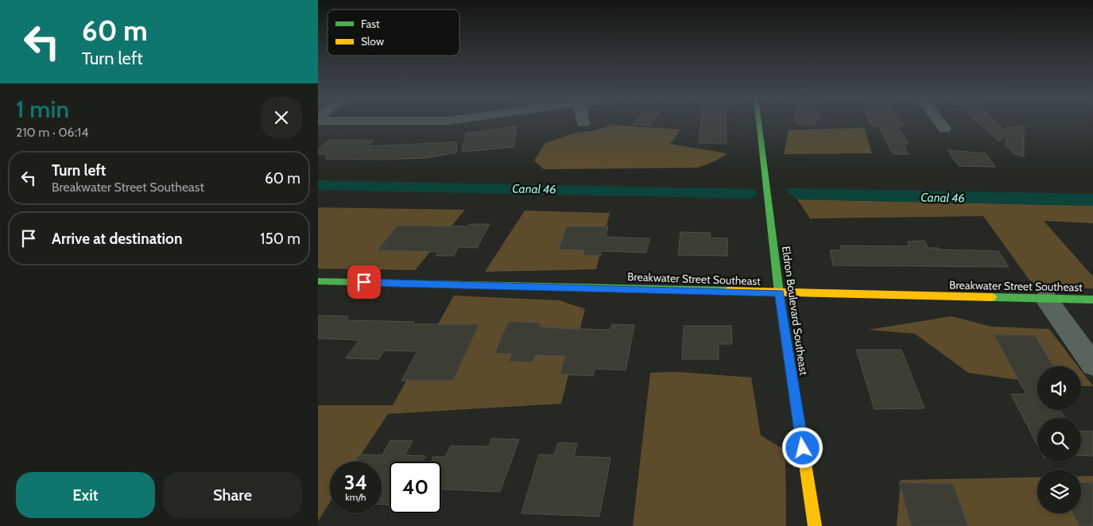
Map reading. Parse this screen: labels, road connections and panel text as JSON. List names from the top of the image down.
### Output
{
  "streets": {
    "street": ["Breakwater Street Southeast", "Eldron Boulevard Southeast"]
  },
  "crossings": [
    ["Breakwater Street Southeast", "Eldron Boulevard Southeast"]
  ],
  "water": ["Canal 46"],
  "legend": ["Fast", "Slow"],
  "page": {
    "turn": ["60 m", "Turn left"],
    "heading": ["1 min", "210 m · 06:14"],
    "list": [
      {
        "name": "Turn left",
        "note": "Breakwater Street Southeast",
        "value": "60 m"
      },
      {
        "name": "Arrive at destination",
        "value": "150 m"
      }
    ],
    "speed": "34 km/h",
    "limit": "40",
    "buttons": ["Exit", "Share"]
  }
}
